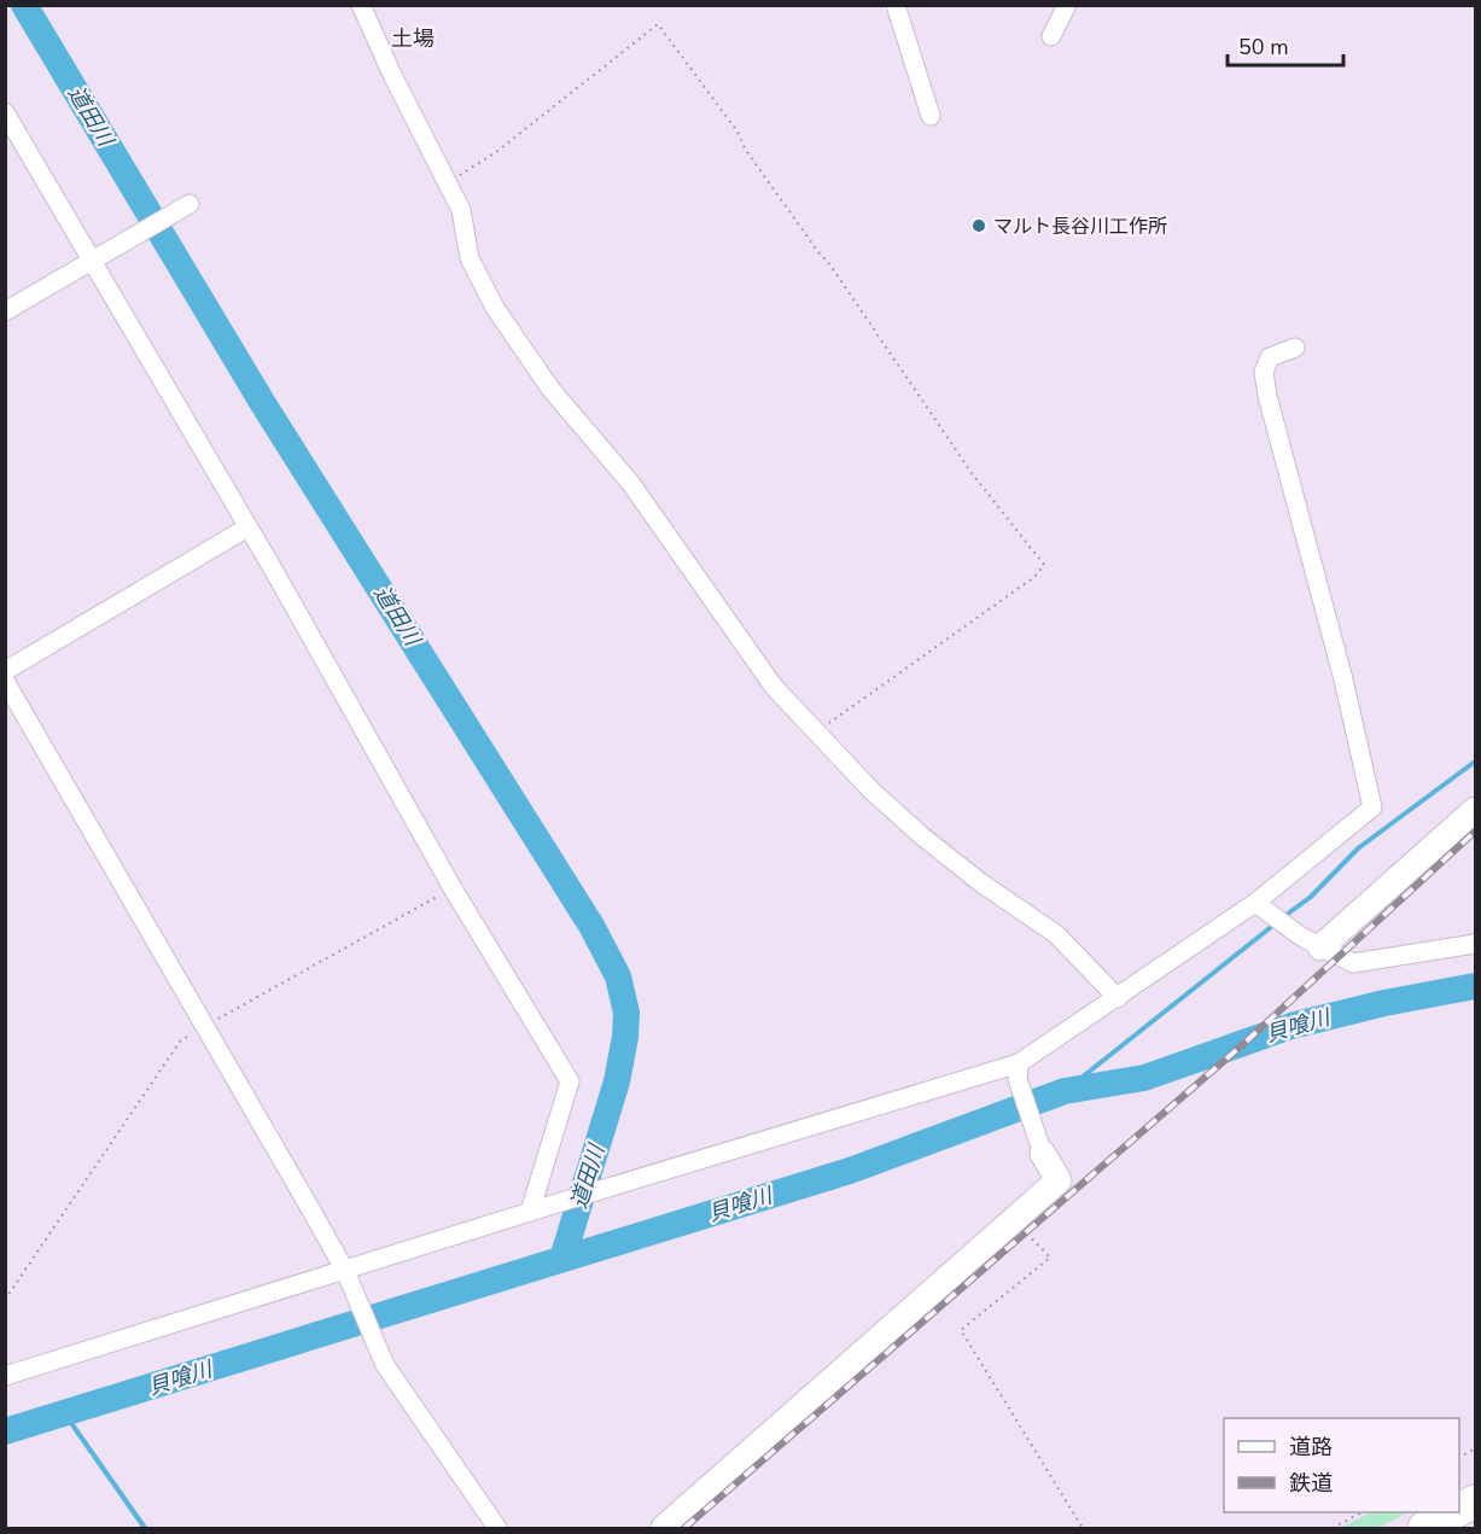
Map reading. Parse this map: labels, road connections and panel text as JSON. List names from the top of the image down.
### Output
{
  "districts": ["土場"],
  "water": ["道田川", "貝喰川"],
  "places": ["マルト長谷川工作所"],
  "legend": ["道路", "鉄道"],
  "scale_bar": "50 m"
}
